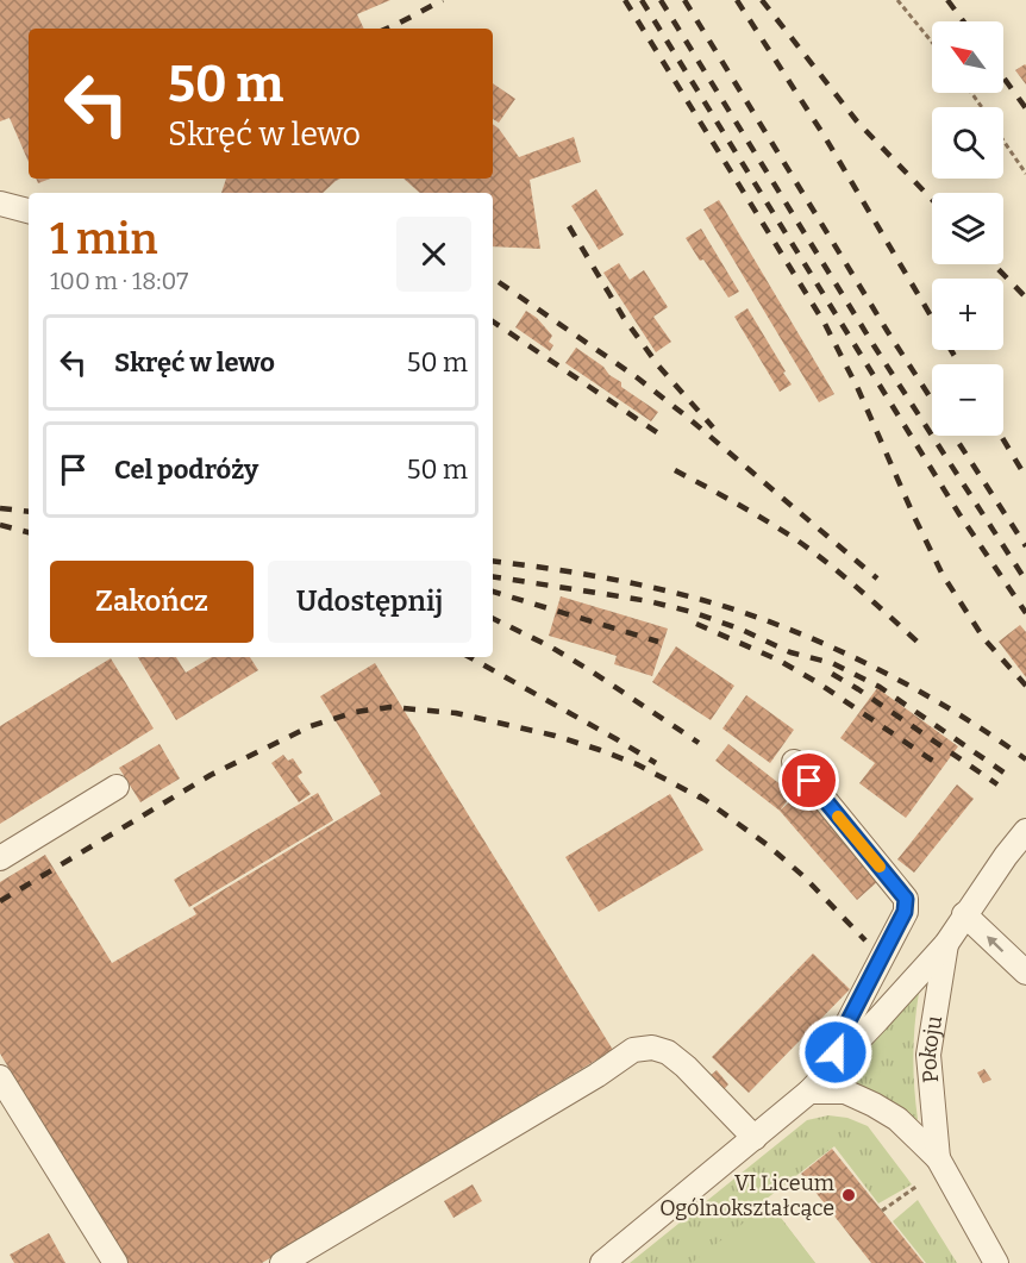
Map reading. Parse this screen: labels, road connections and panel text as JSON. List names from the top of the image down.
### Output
{
  "streets": {
    "street": ["Pokoju"]
  },
  "places": ["VI Liceum Ogólnokształcące"],
  "north": "top left",
  "page": {
    "map_buttons": ["+", "−"],
    "turn": ["50 m", "Skręć w lewo"],
    "heading": ["1 min", "100 m · 18:07"],
    "list": [
      {
        "name": "Skręć w lewo",
        "value": "50 m"
      },
      {
        "name": "Cel podróży",
        "value": "50 m"
      }
    ],
    "buttons": ["Zakończ", "Udostępnij"]
  }
}
